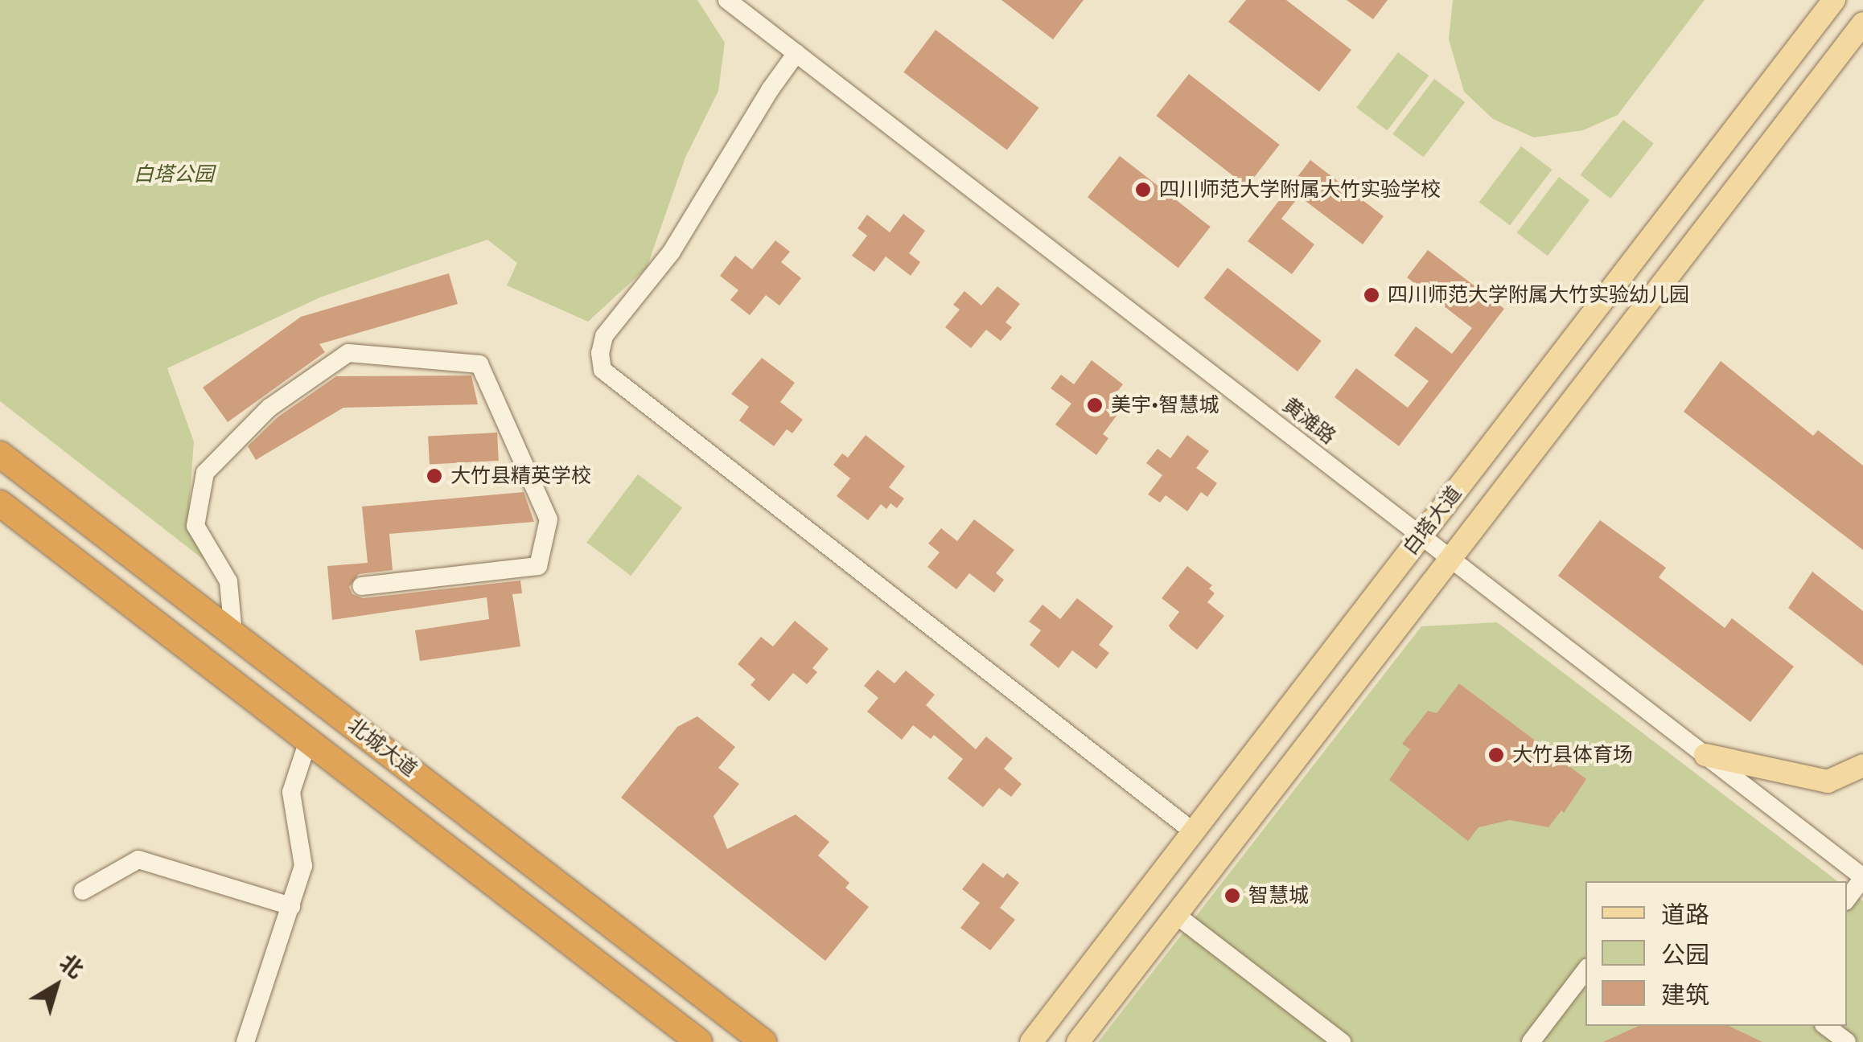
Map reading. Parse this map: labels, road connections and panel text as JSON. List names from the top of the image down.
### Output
{
  "streets": {
    "highway": ["北城大道"],
    "main road": ["白塔大道"],
    "street": ["黄滩路"]
  },
  "crossings": [
    ["黄滩路", "白塔大道"]
  ],
  "parks": ["白塔公园"],
  "places": [
    "四川师范大学附属大竹实验学校",
    "四川师范大学附属大竹实验幼儿园",
    "美宇•智慧城",
    "大竹县精英学校",
    "大竹县体育场",
    "智慧城"
  ],
  "legend": ["道路", "公园", "建筑"],
  "north": "top right"
}
